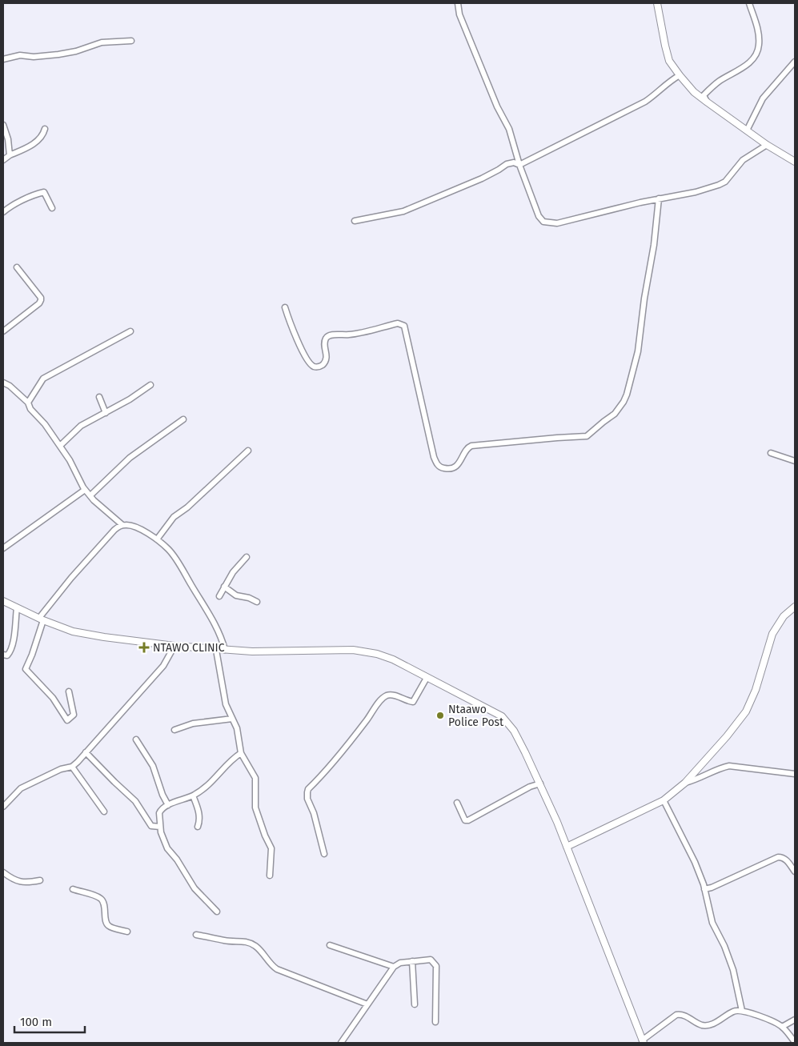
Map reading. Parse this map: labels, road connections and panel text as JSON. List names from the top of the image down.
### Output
{
  "places": {
    "health": ["NTAWO CLINIC"],
    "other": ["Ntaawo Police Post"]
  },
  "scale_bar": "100 m"
}
